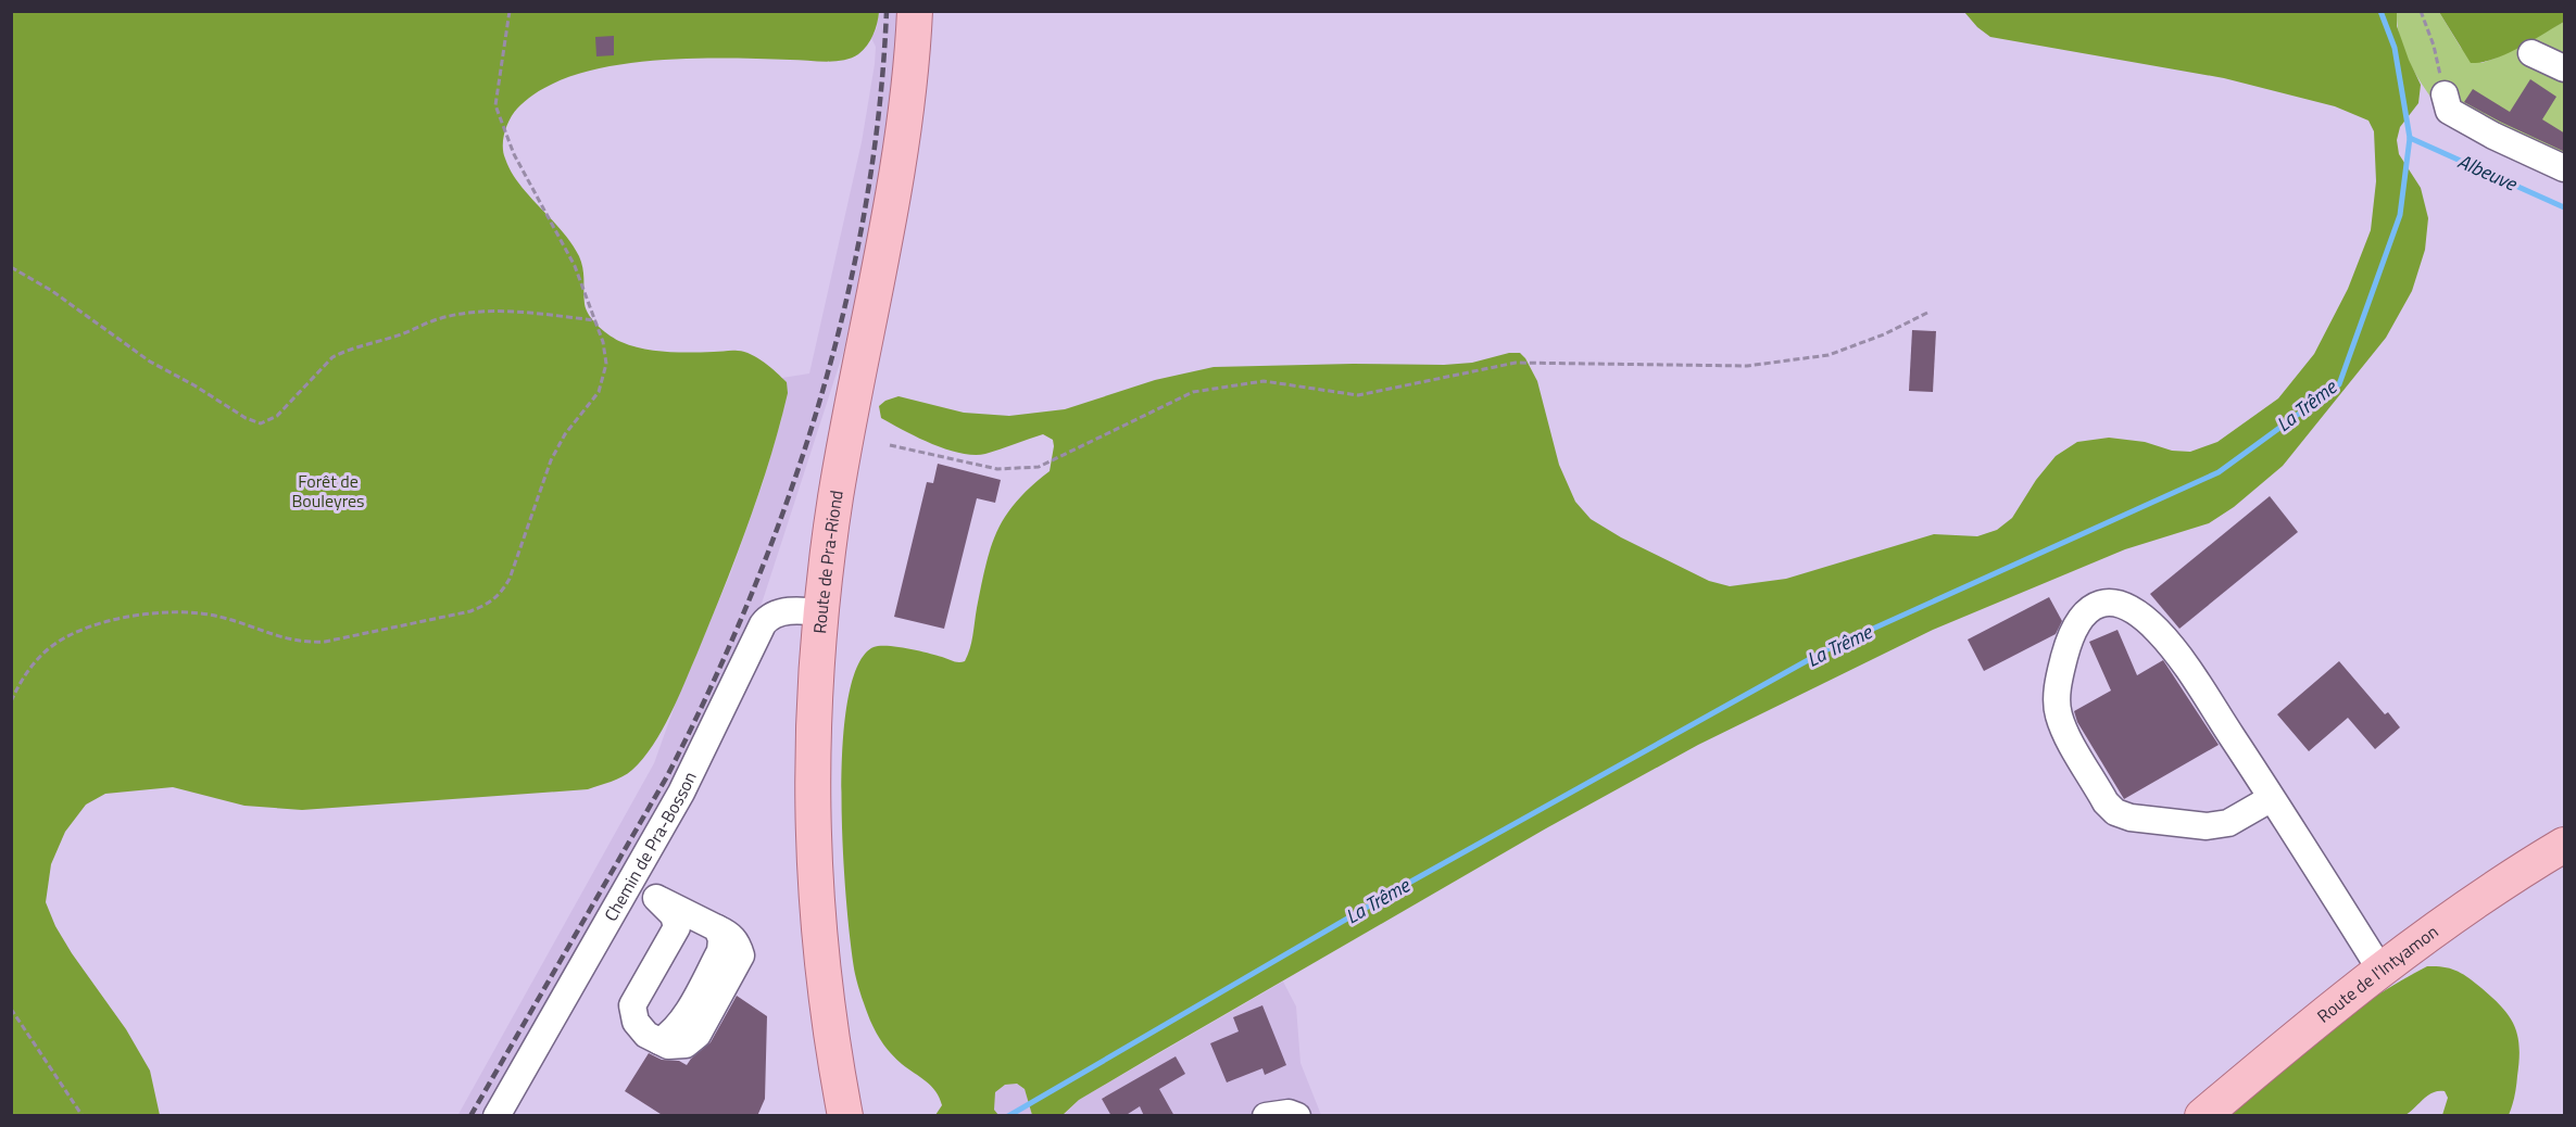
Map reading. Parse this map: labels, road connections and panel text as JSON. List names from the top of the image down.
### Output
{
  "streets": {
    "main road": ["Route de Pra-Riond", "Route de l'Intyamon"],
    "street": ["Chemin de Pra-Bosson"]
  },
  "crossings": [
    ["Route de Pra-Riond", "Chemin de Pra-Bosson"]
  ],
  "water": ["Albeuve", "La Trême"],
  "parks": ["Forêt de Bouleyres"]
}
